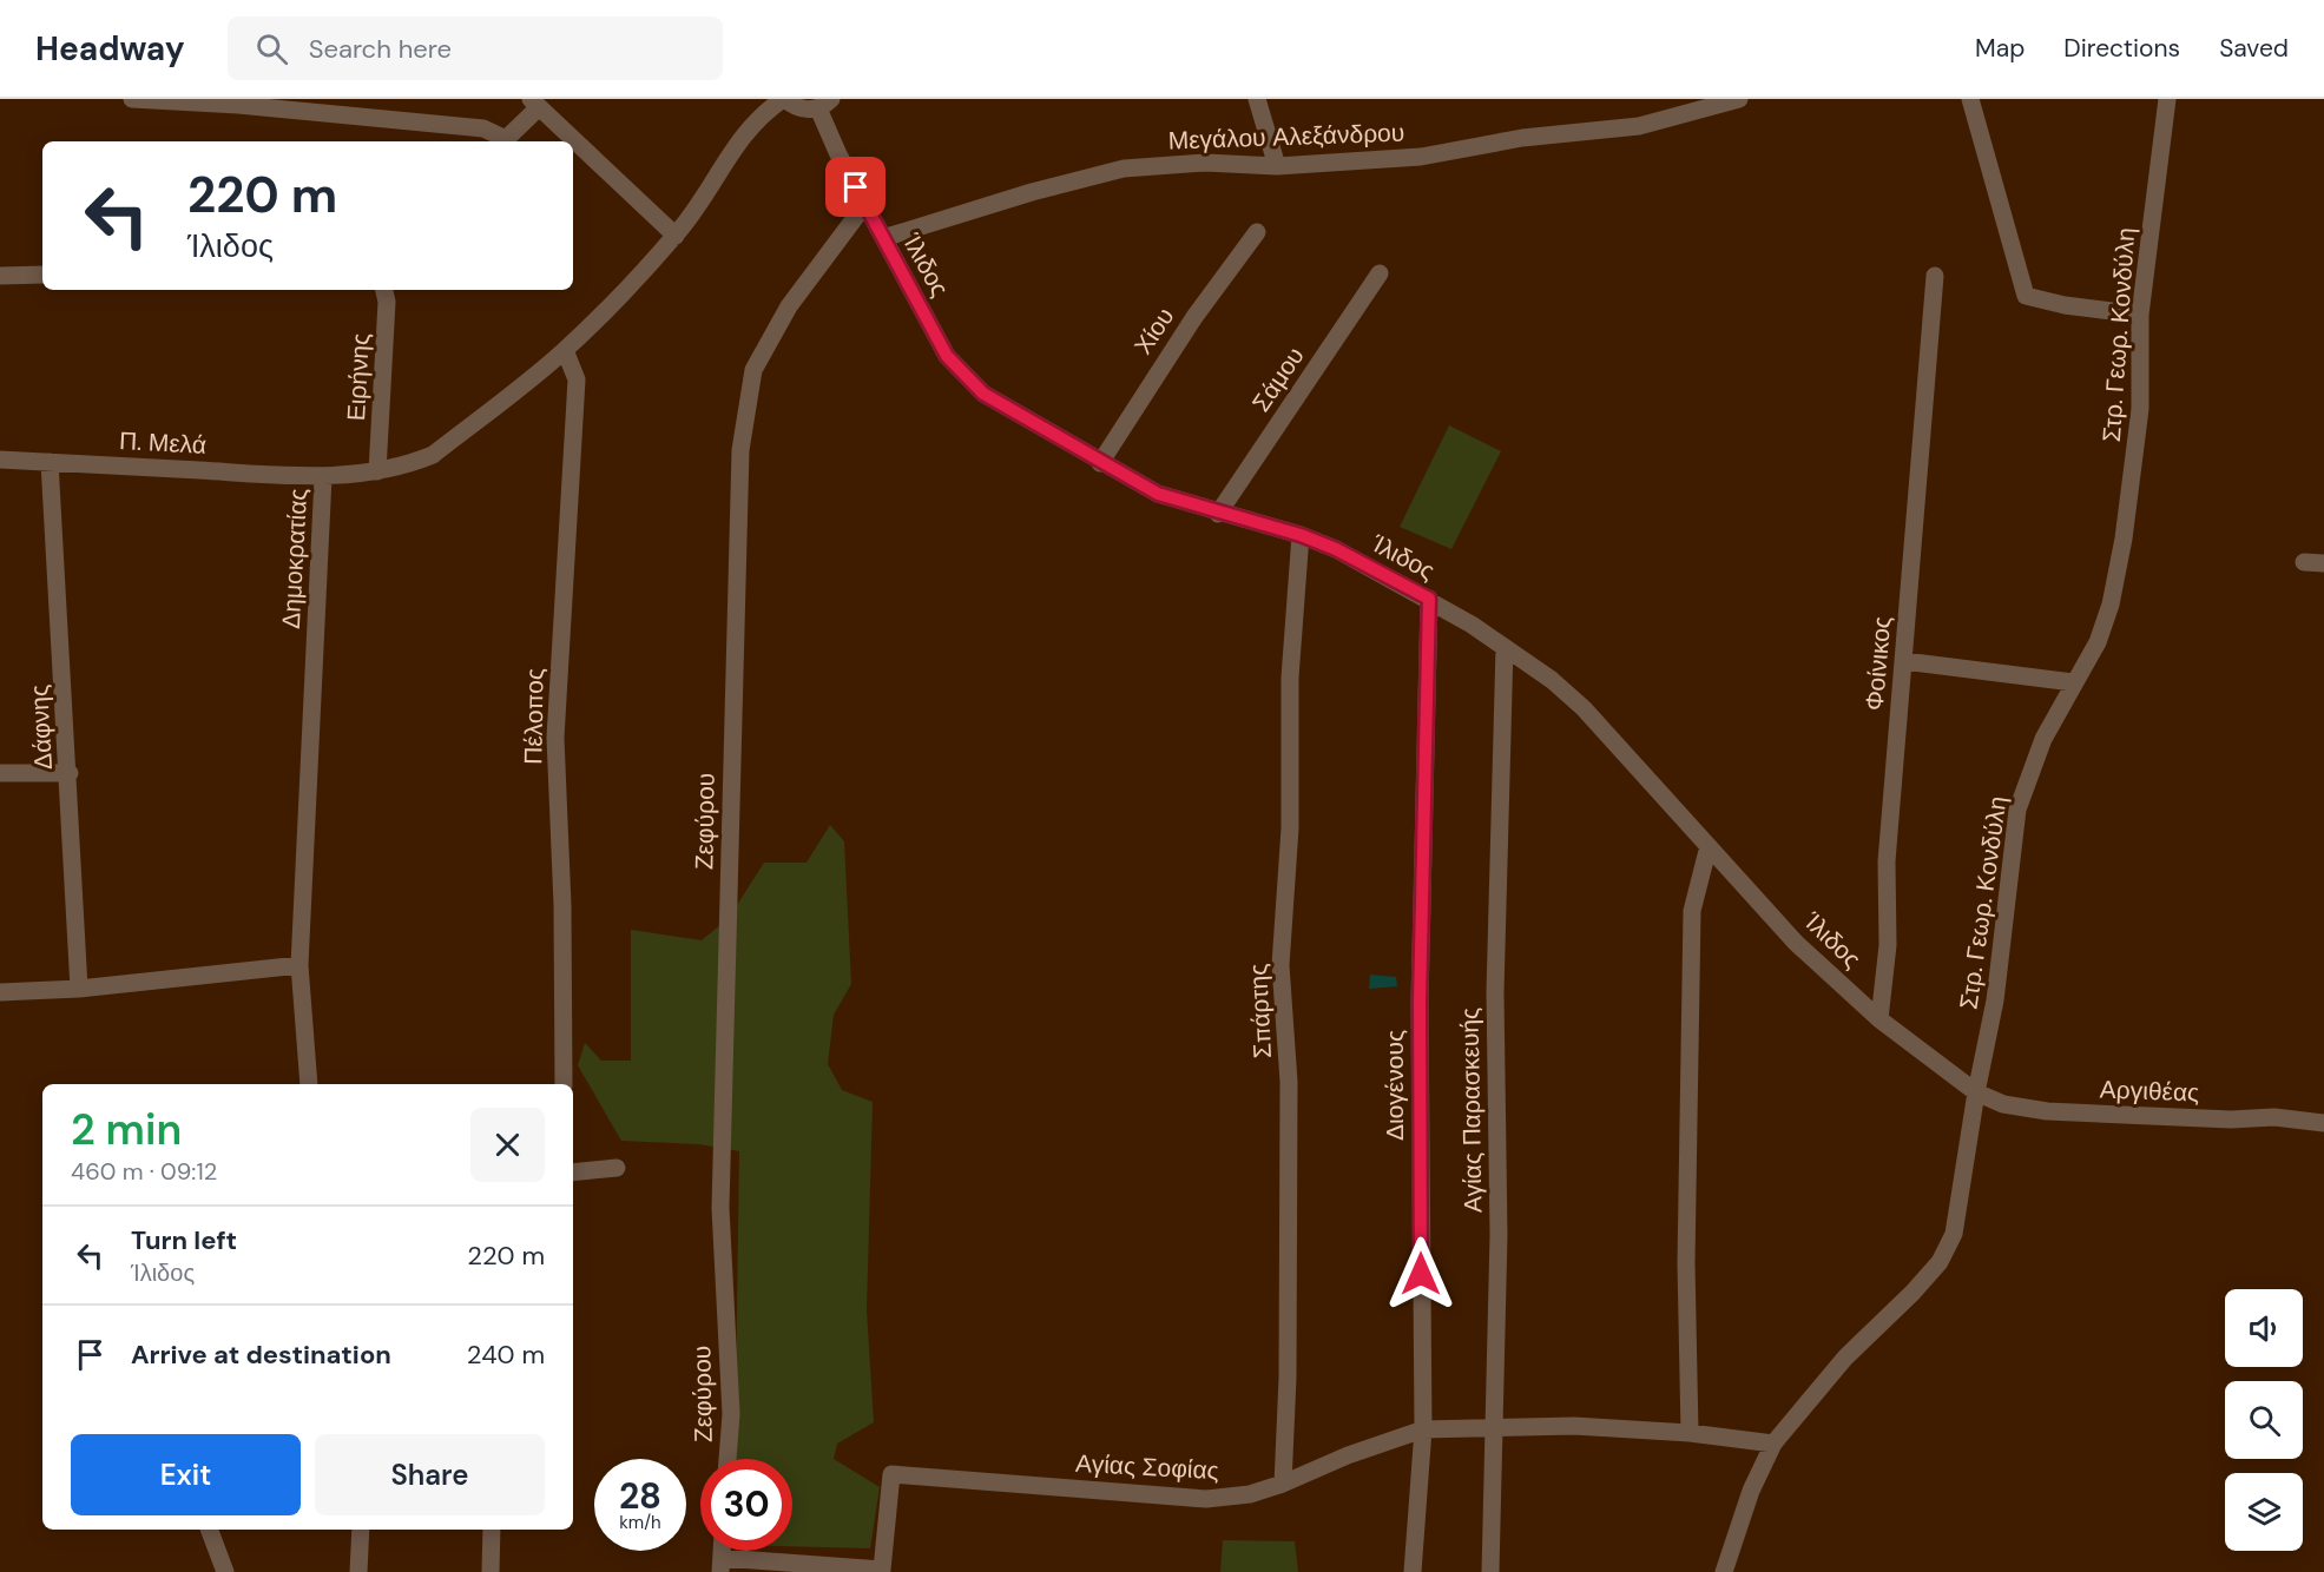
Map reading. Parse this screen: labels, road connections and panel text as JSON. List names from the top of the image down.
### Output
{
  "streets": {
    "street": [
      "Μεγάλου Αλεξάνδρου",
      "Ίλιδος",
      "Χίου",
      "Στρ. Γεωρ. Κονδύλη",
      "Ειρήνης",
      "Σάμου",
      "Π. Μελά",
      "Δημοκρατίας",
      "Φοίνικος",
      "Πέλοπος",
      "Δάφνης",
      "Ζεφύρου",
      "Σπάρτης",
      "Διογένους",
      "Αργιθέας",
      "Αγίας Παρασκευής",
      "Αγίας Σοφίας"
    ]
  },
  "crossings": [
    ["Μεγάλου Αλεξάνδρου", "Ίλιδος"],
    ["Ίλιδος", "Χίου"],
    ["Ίλιδος", "Στρ. Γεωρ. Κονδύλη"],
    ["Ίλιδος", "Σάμου"],
    ["Ίλιδος", "Φοίνικος"],
    ["Ίλιδος", "Ζεφύρου"],
    ["Ίλιδος", "Σπάρτης"],
    ["Ίλιδος", "Διογένους"],
    ["Ίλιδος", "Αργιθέας"],
    ["Ίλιδος", "Αγίας Παρασκευής"],
    ["Στρ. Γεωρ. Κονδύλη", "Αργιθέας"],
    ["Στρ. Γεωρ. Κονδύλη", "Αγίας Σοφίας"],
    ["Ειρήνης", "Δημοκρατίας"],
    ["Π. Μελά", "Δημοκρατίας"],
    ["Π. Μελά", "Δάφνης"],
    ["Δημοκρατίας", "Πέλοπος"],
    ["Σπάρτης", "Αγίας Σοφίας"],
    ["Διογένους", "Αγίας Σοφίας"],
    ["Αγίας Παρασκευής", "Αγίας Σοφίας"]
  ],
  "page": {
    "header": "Headway",
    "search": "Search here",
    "nav": ["Map", "Directions", "Saved"],
    "turn": ["220 m", "Ίλιδος"],
    "heading": ["2 min", "460 m · 09:12"],
    "list": [
      {
        "name": "Turn left",
        "note": "Ίλιδος",
        "value": "220 m"
      },
      {
        "name": "Arrive at destination",
        "value": "240 m"
      }
    ],
    "buttons": ["Exit", "Share"],
    "speed": "28 km/h",
    "limit": "30"
  }
}
